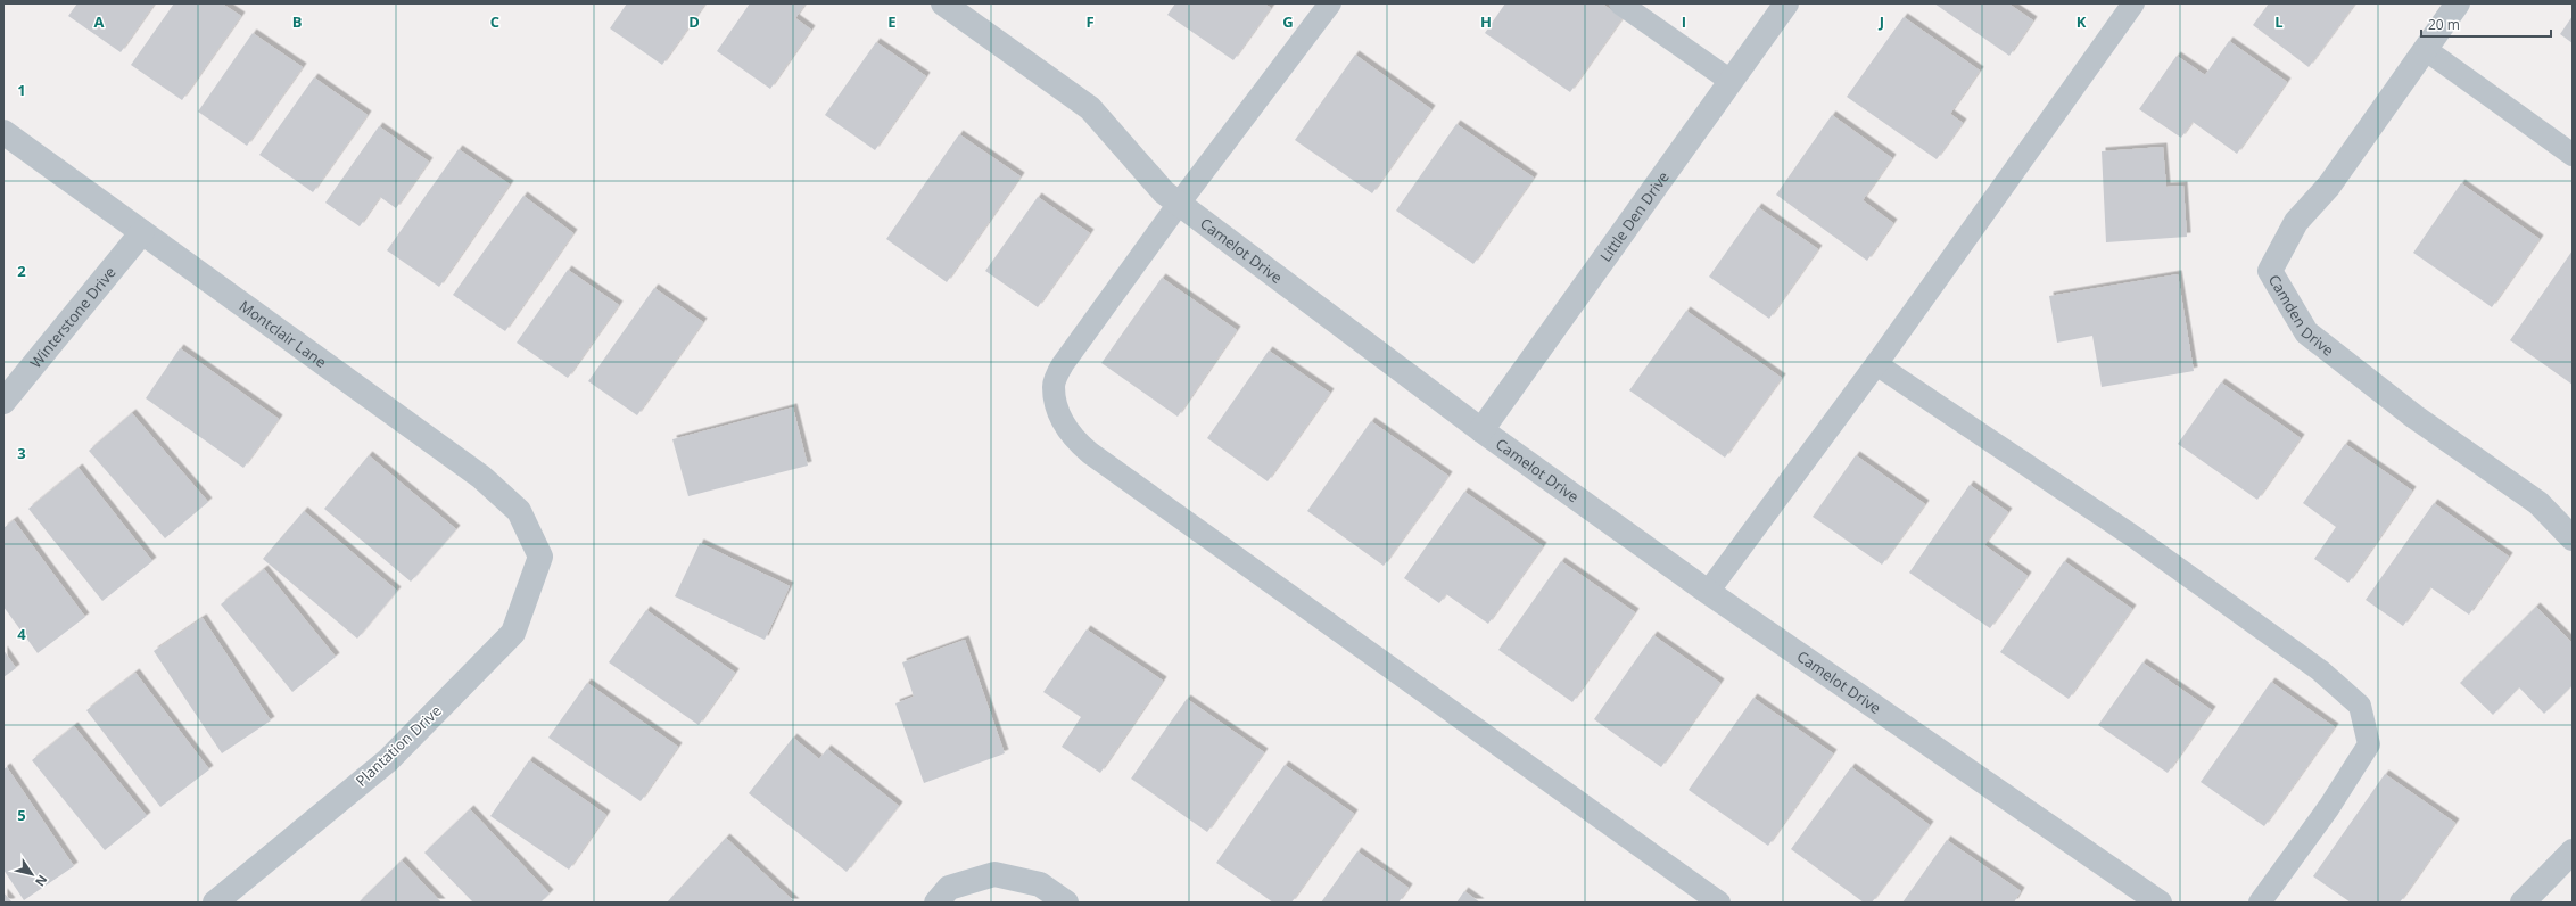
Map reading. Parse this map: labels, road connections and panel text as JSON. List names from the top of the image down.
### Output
{
  "streets": {
    "street": [
      "Little Den Drive",
      "Camelot Drive",
      "Camden Drive",
      "Winterstone Drive",
      "Montclair Lane",
      "Plantation Drive"
    ]
  },
  "crossings": [
    ["Little Den Drive", "Camelot Drive"],
    ["Winterstone Drive", "Montclair Lane"],
    ["Montclair Lane", "Plantation Drive"]
  ],
  "scale_bar": "20 m",
  "north": "bottom right",
  "grid": {
    "columns": [
      "A",
      "B",
      "C",
      "D",
      "E",
      "F",
      "G",
      "H",
      "I",
      "J",
      "K",
      "L"
    ],
    "rows": [
      "1",
      "2",
      "3",
      "4",
      "5"
    ]
  }
}
